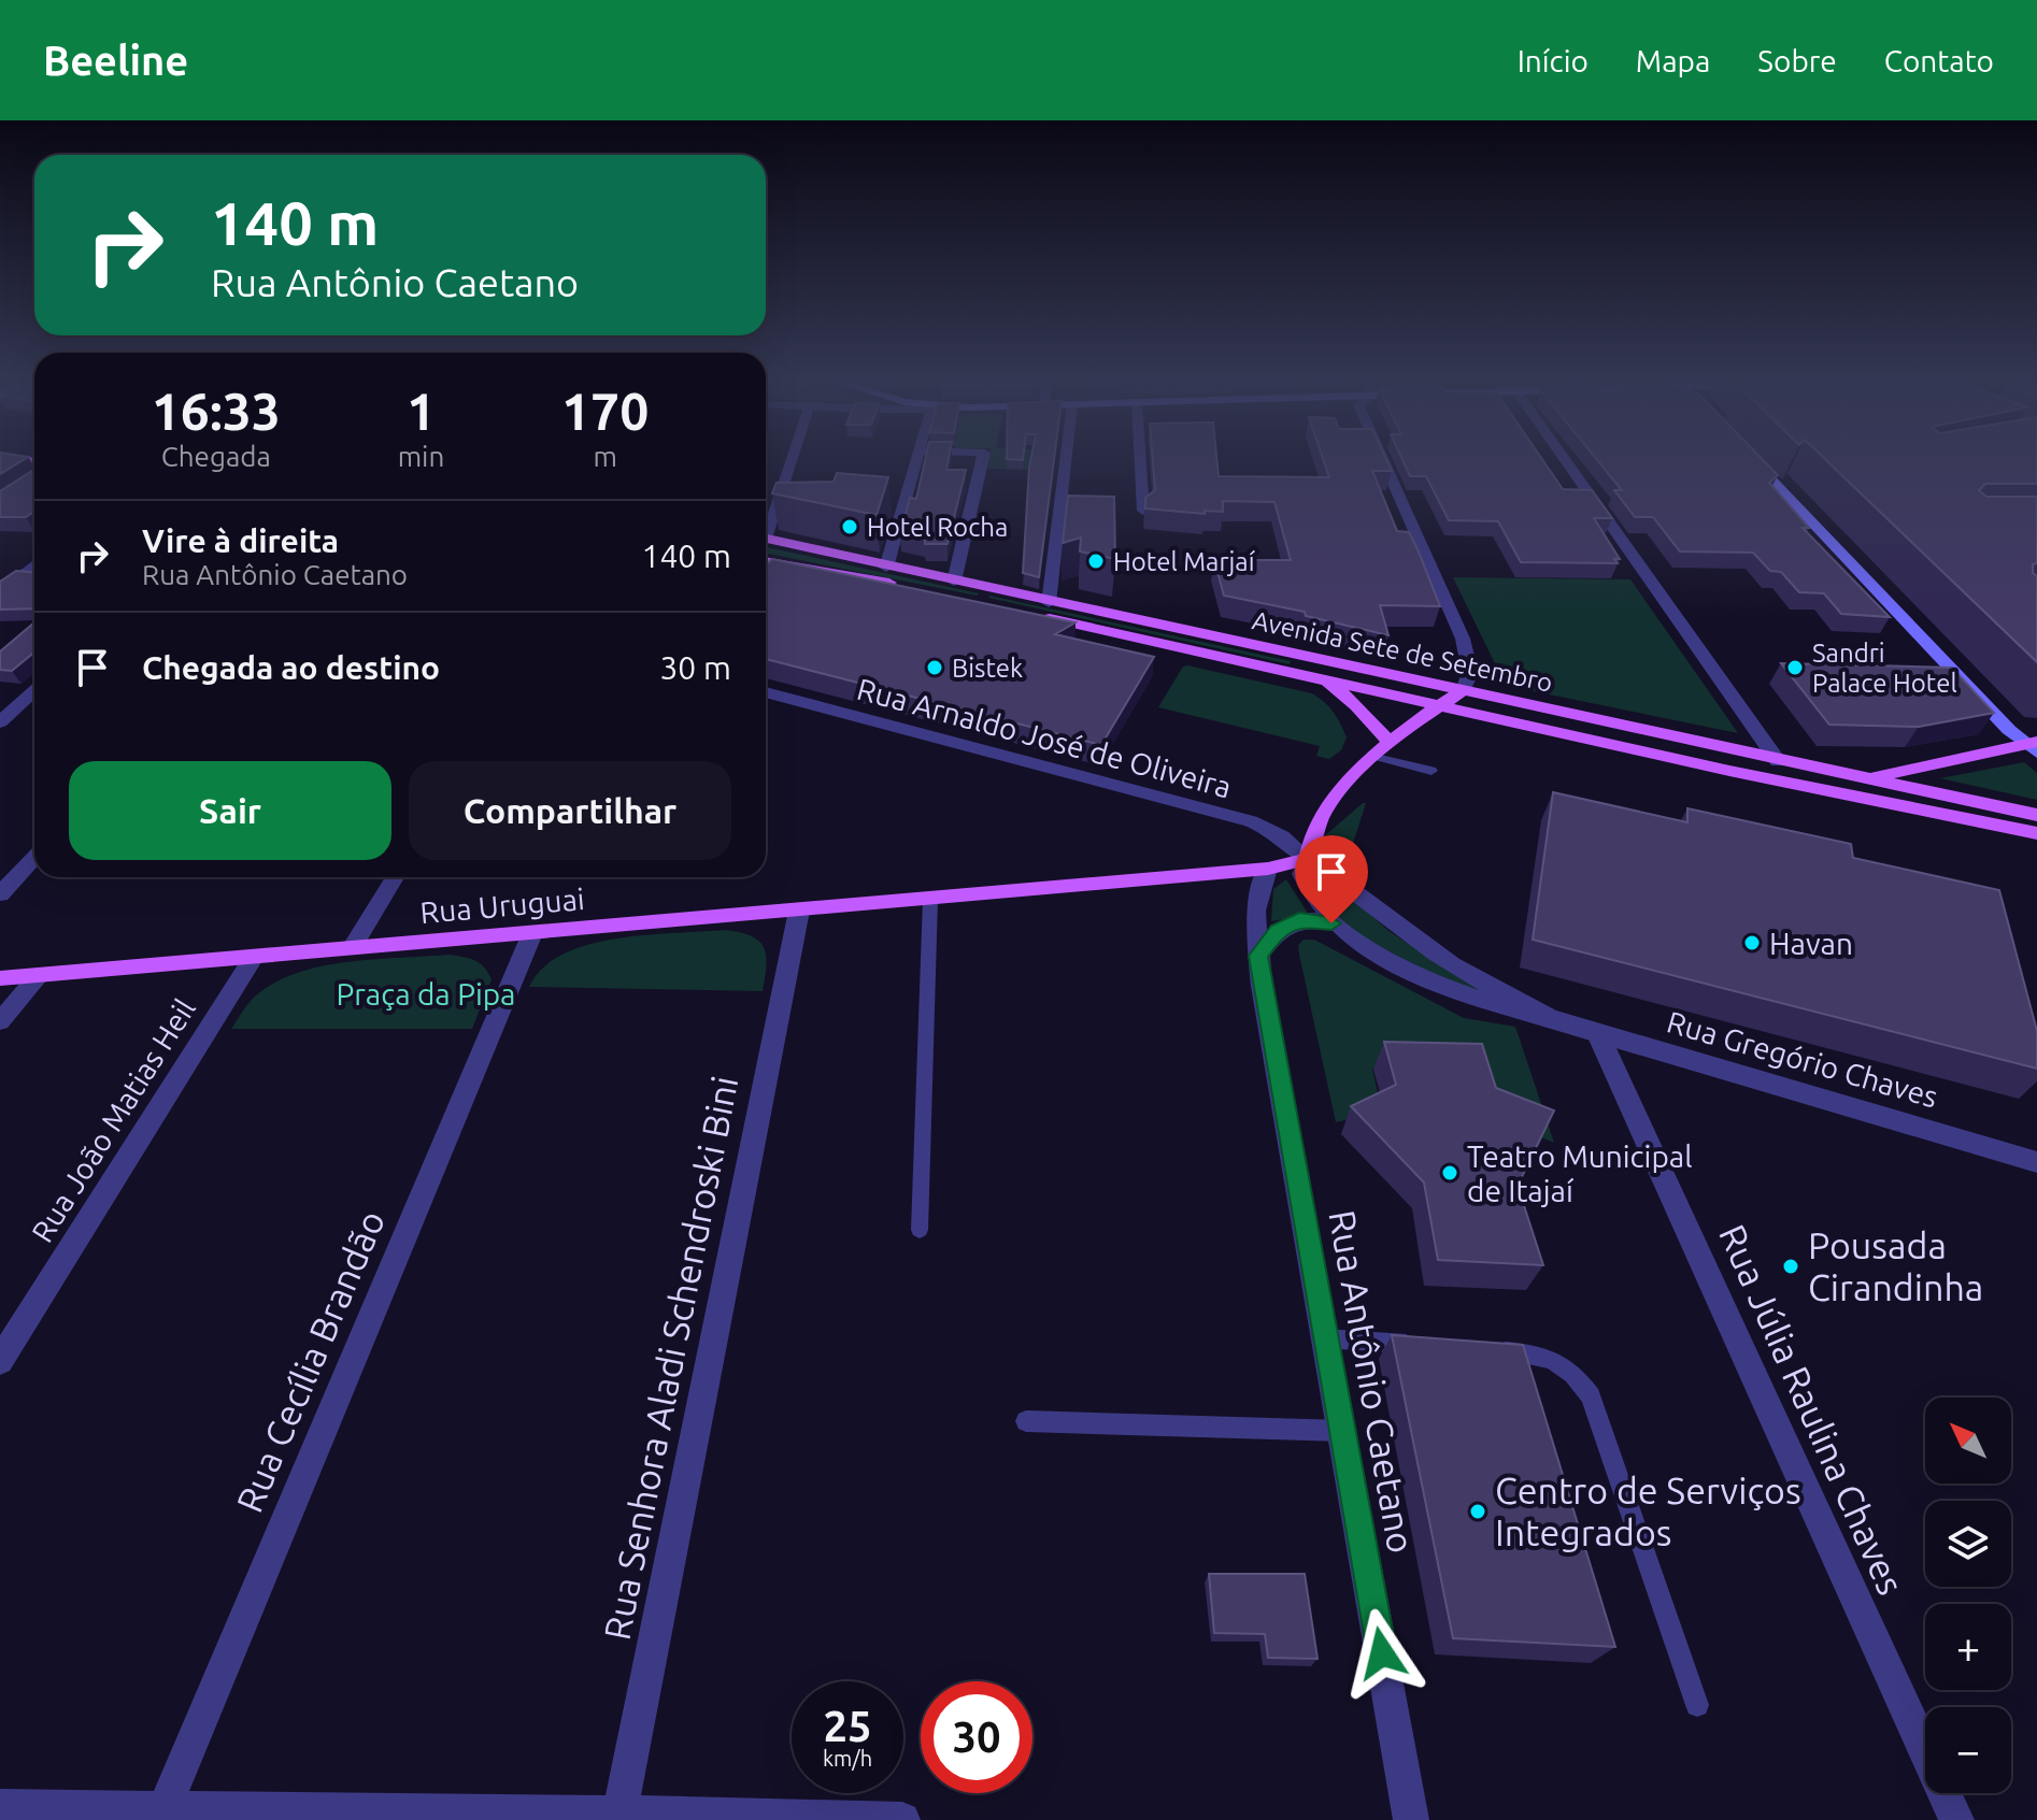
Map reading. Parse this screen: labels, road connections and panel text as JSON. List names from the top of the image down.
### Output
{
  "streets": {
    "main road": ["Avenida Sete de Setembro", "Rua Uruguai"],
    "street": [
      "Rua Arnaldo José de Oliveira",
      "Rua Gregório Chaves",
      "Rua João Matias Heil",
      "Rua Senhora Aladi Schendroski Bini",
      "Rua Cecília Brandão",
      "Rua Antônio Caetano",
      "Rua Júlia Raulina Chaves"
    ]
  },
  "crossings": [
    ["Rua Arnaldo José de Oliveira", "Rua Gregório Chaves"],
    ["Rua Uruguai", "Rua João Matias Heil"],
    ["Rua Uruguai", "Rua Senhora Aladi Schendroski Bini"],
    ["Rua Uruguai", "Rua Cecília Brandão"],
    ["Rua Uruguai", "Rua Antônio Caetano"],
    ["Rua Gregório Chaves", "Rua Júlia Raulina Chaves"]
  ],
  "parks": ["Praça da Pipa"],
  "places": [
    "Hotel Rocha",
    "Hotel Marjaí",
    "Bistek",
    "Sandri Palace Hotel",
    "Havan",
    "Teatro Municipal de Itajaí",
    "Pousada Cirandinha",
    "Centro de Serviços Integrados"
  ],
  "north": "top left",
  "page": {
    "header": "Beeline",
    "nav": [
      "Início",
      "Mapa",
      "Sobre",
      "Contato"
    ],
    "turn": ["140 m", "Rua Antônio Caetano"],
    "eta": [
      "16:33",
      "Chegada",
      "1",
      "min",
      "170",
      "m"
    ],
    "list": [
      {
        "name": "Vire à direita",
        "note": "Rua Antônio Caetano",
        "value": "140 m"
      },
      {
        "name": "Chegada ao destino",
        "value": "30 m"
      }
    ],
    "buttons": ["Sair", "Compartilhar"],
    "map_buttons": ["+", "−"],
    "speed": "25 km/h",
    "limit": "30"
  }
}
